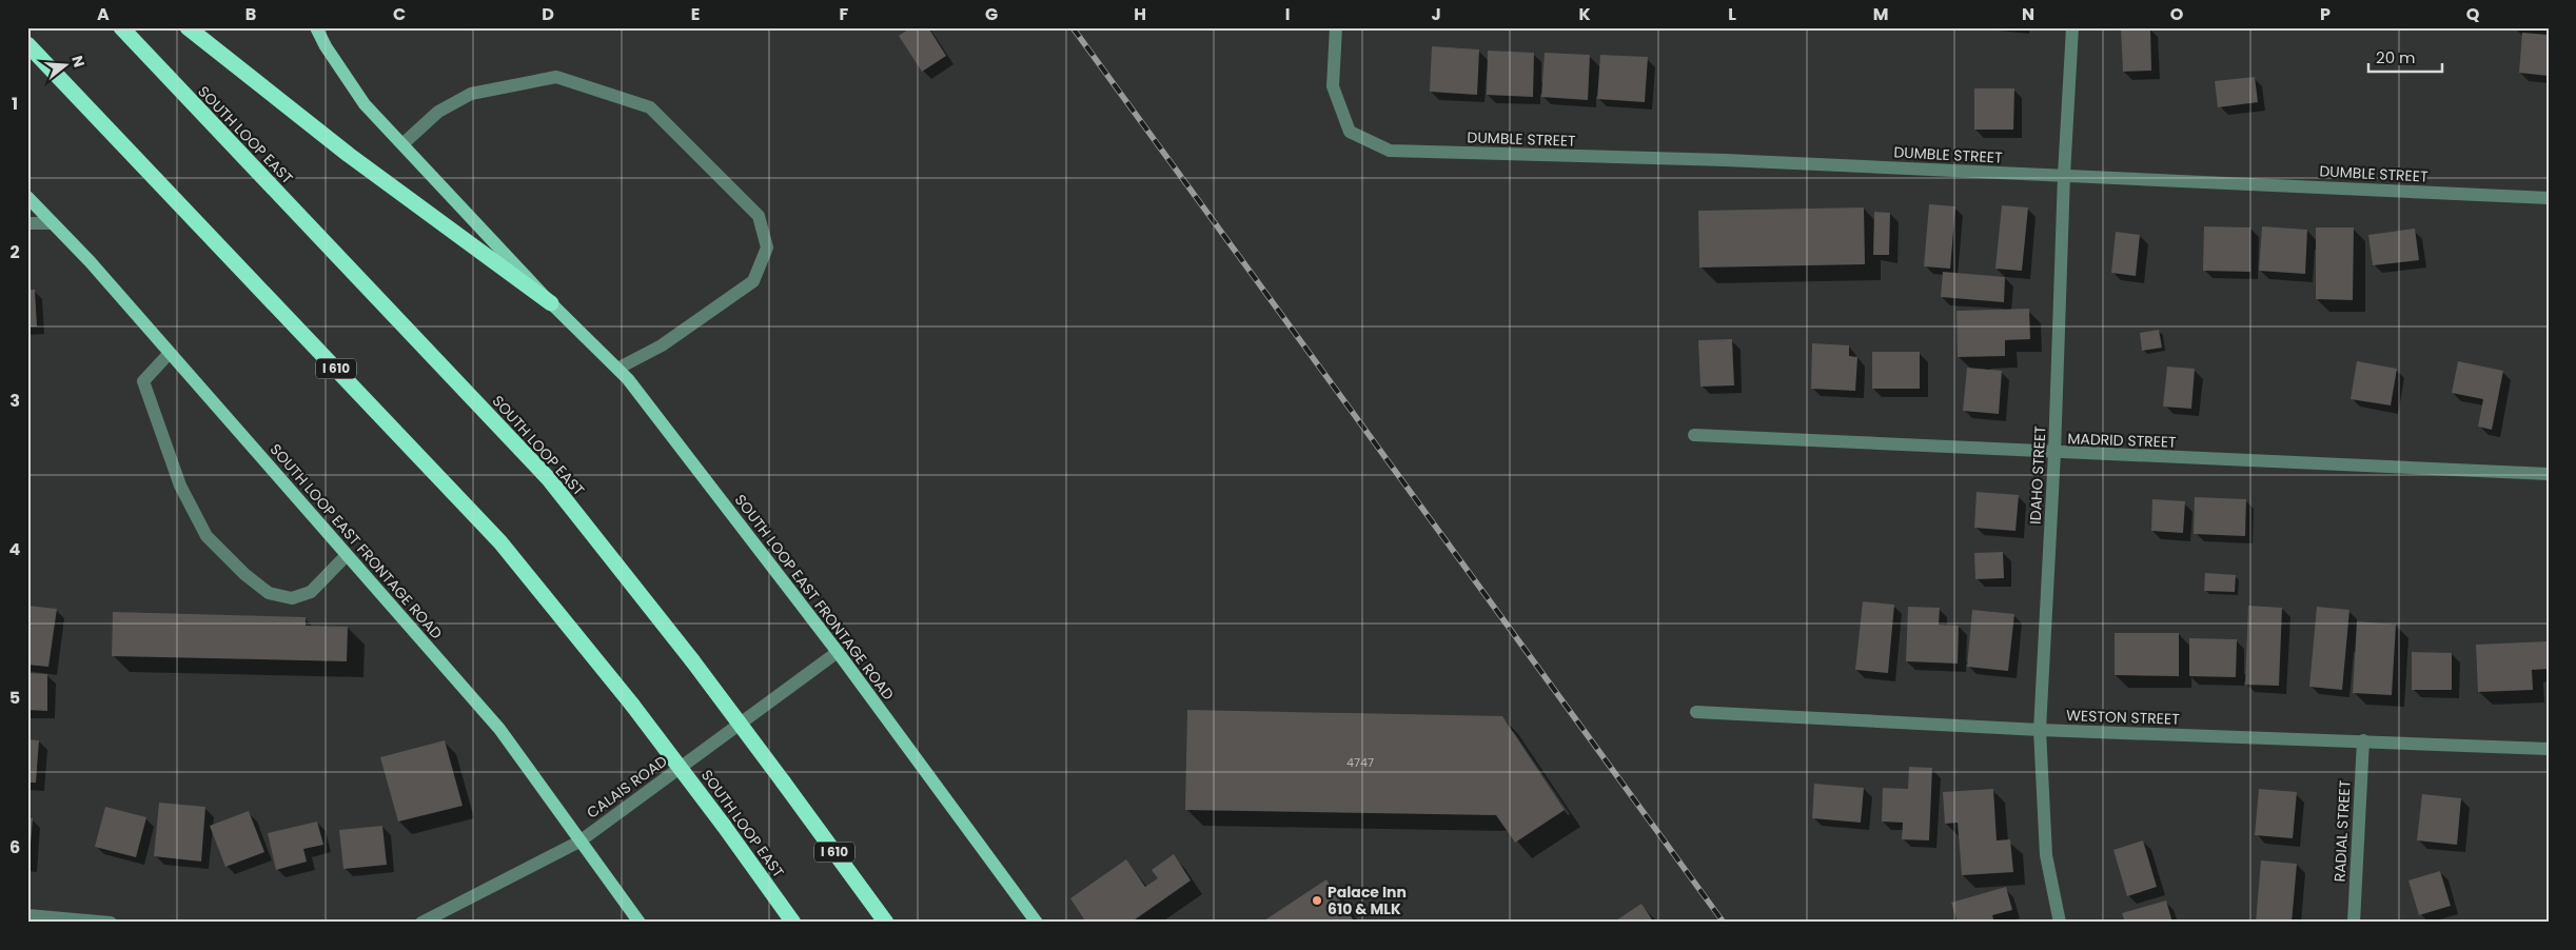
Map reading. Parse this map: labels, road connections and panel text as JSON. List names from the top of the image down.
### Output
{
  "streets": {
    "highway": ["SOUTH LOOP EAST", "I 610"],
    "main road": ["SOUTH LOOP EAST FRONTAGE ROAD"],
    "street": [
      "DUMBLE STREET",
      "MADRID STREET",
      "IDAHO STREET",
      "WESTON STREET",
      "CALAIS ROAD",
      "RADIAL STREET"
    ]
  },
  "crossings": [
    ["DUMBLE STREET", "IDAHO STREET"],
    ["MADRID STREET", "IDAHO STREET"],
    ["IDAHO STREET", "WESTON STREET"],
    ["SOUTH LOOP EAST FRONTAGE ROAD", "CALAIS ROAD"],
    ["WESTON STREET", "RADIAL STREET"]
  ],
  "places": ["Palace Inn 610 & MLK"],
  "house_numbers": ["4747"],
  "scale_bar": "20 m",
  "north": "right",
  "grid": {
    "columns": [
      "A",
      "B",
      "C",
      "D",
      "E",
      "F",
      "G",
      "H",
      "I",
      "J",
      "K",
      "L",
      "M",
      "N",
      "O",
      "P",
      "Q"
    ],
    "rows": [
      "1",
      "2",
      "3",
      "4",
      "5",
      "6"
    ]
  }
}
